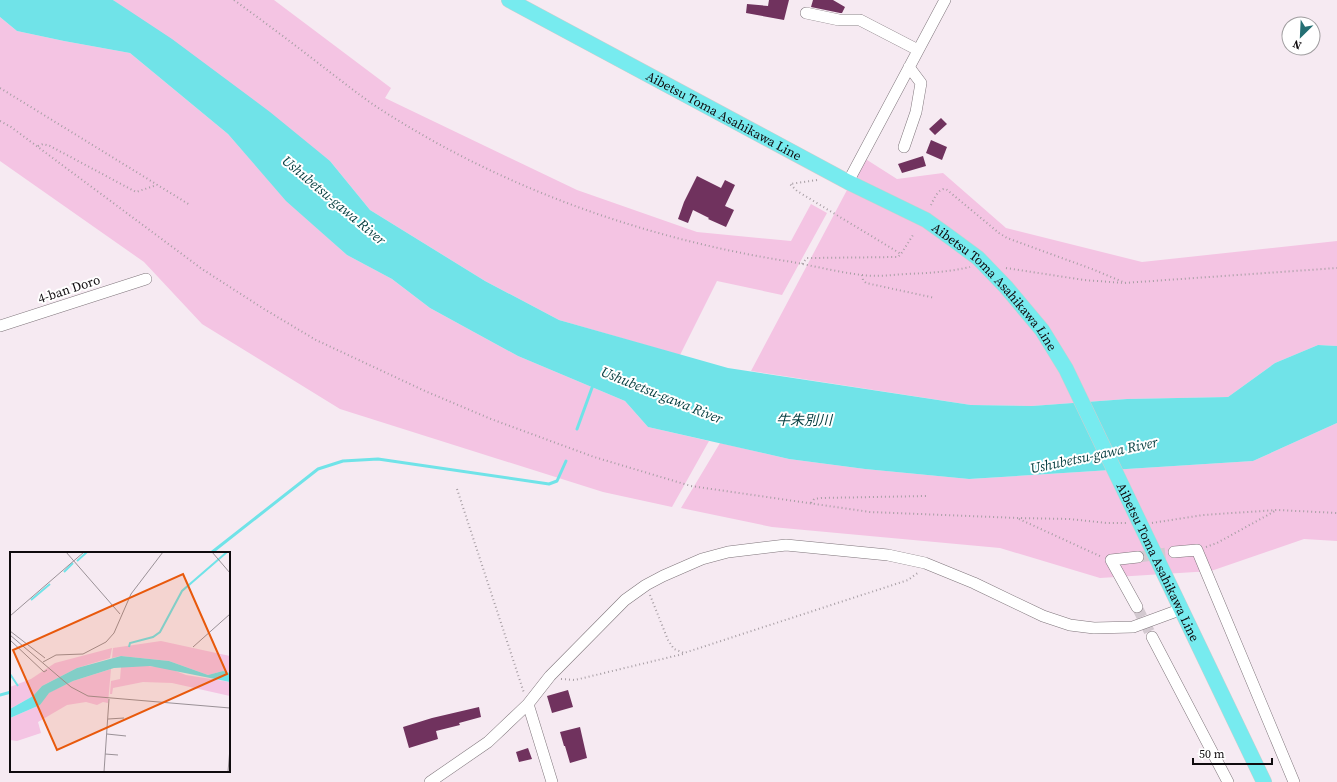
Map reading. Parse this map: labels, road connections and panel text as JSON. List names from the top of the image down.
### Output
{
  "streets": {
    "main road": ["Aibetsu Toma Asahikawa Line"],
    "street": ["4-ban Doro"]
  },
  "water": ["Ushubetsu-gawa River", "牛朱別川"],
  "scale_bar": "50 m",
  "north": "bottom left"
}
